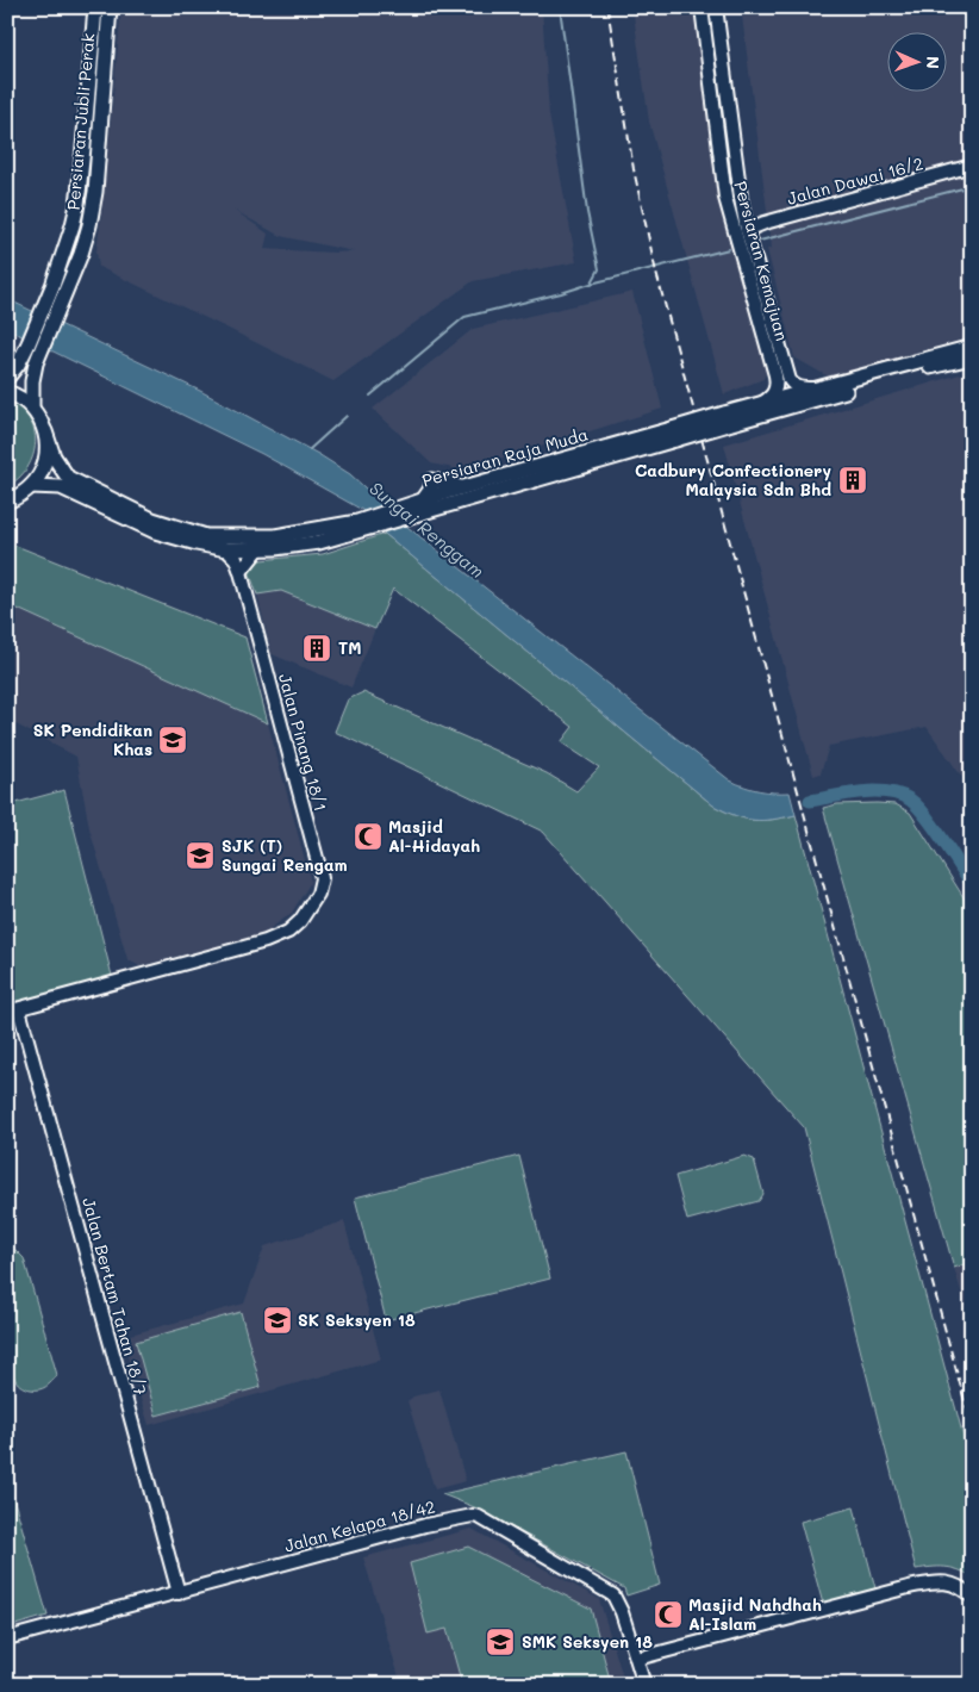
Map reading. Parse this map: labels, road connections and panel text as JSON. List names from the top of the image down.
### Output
{
  "streets": {
    "main road": ["Persiaran Jubli Perak", "Persiaran Raja Muda"],
    "street": [
      "Jalan Dawai 16/2",
      "Persiaran Kemajuan",
      "Jalan Pinang 18/1",
      "Jalan Bertam Tahan 18/7",
      "Jalan Kelapa 18/42"
    ]
  },
  "crossings": [
    ["Persiaran Jubli Perak", "Persiaran Raja Muda"],
    ["Jalan Dawai 16/2", "Persiaran Kemajuan"],
    ["Persiaran Kemajuan", "Persiaran Raja Muda"],
    ["Persiaran Raja Muda", "Jalan Pinang 18/1"],
    ["Jalan Pinang 18/1", "Jalan Bertam Tahan 18/7"],
    ["Jalan Bertam Tahan 18/7", "Jalan Kelapa 18/42"]
  ],
  "water": ["Sungai Renggam"],
  "places": {
    "building": ["Cadbury Confectionery Malaysia Sdn Bhd", "TM"],
    "school or university": [
      "SK Pendidikan Khas",
      "SJK (T) Sungai Rengam",
      "SK Seksyen 18",
      "SMK Seksyen 18"
    ],
    "mosque": ["Masjid Al-Hidayah", "Masjid Nahdhah Al-Islam"]
  },
  "north": "right"
}
